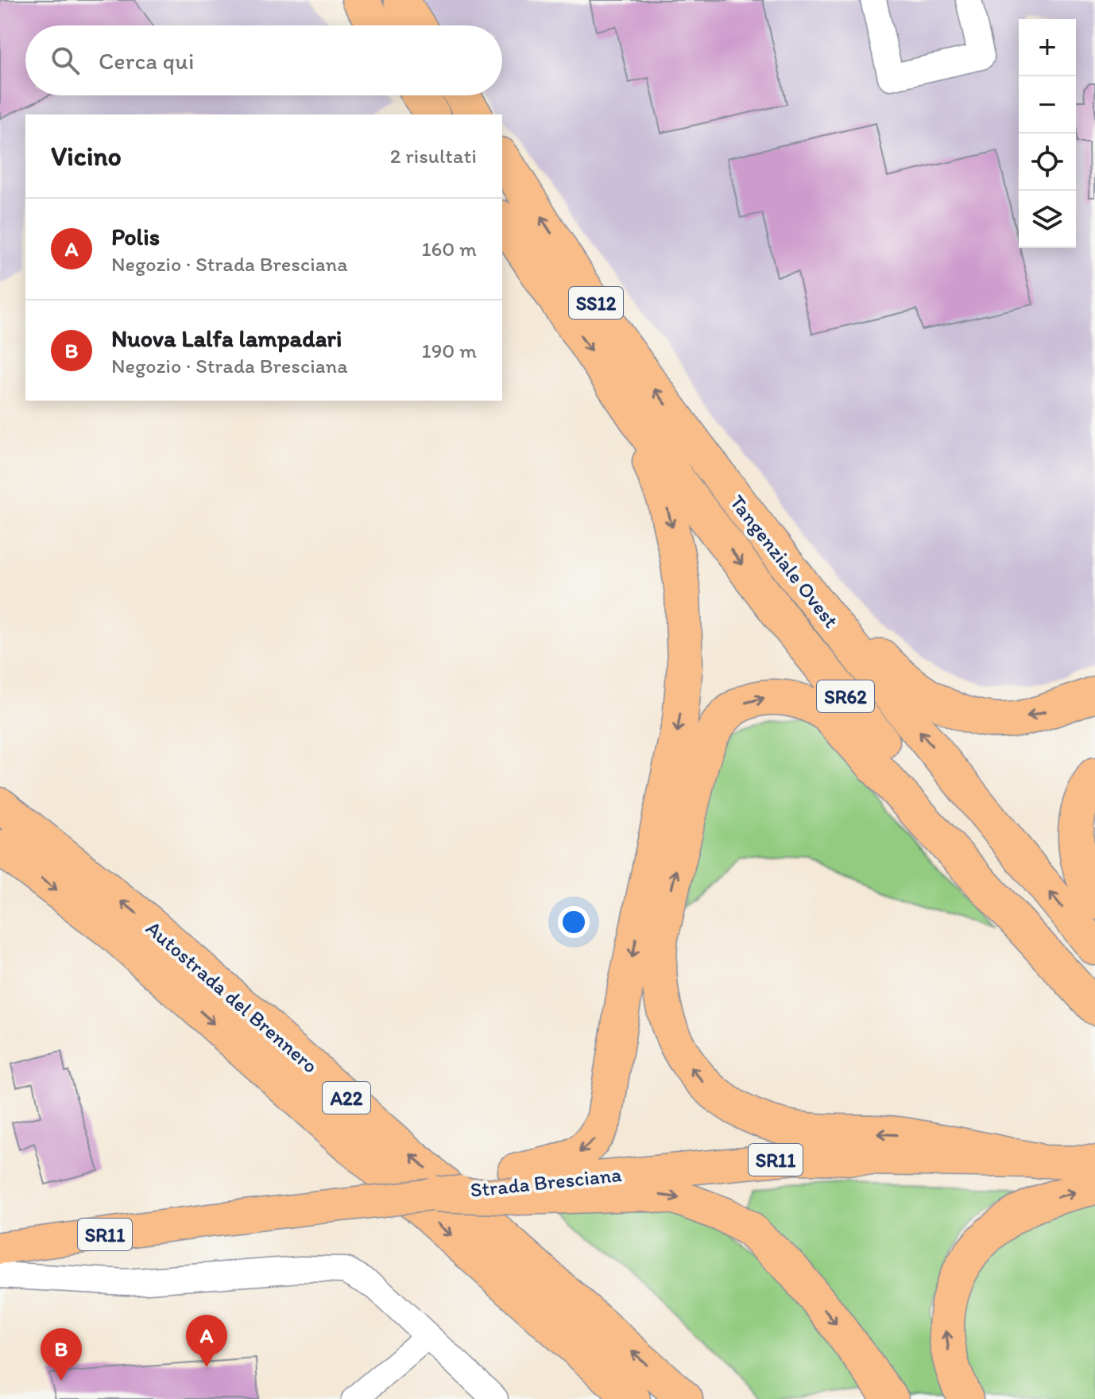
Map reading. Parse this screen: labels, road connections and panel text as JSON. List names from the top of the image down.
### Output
{
  "streets": {
    "highway": [
      "SS12",
      "Tangenziale Ovest",
      "SR62",
      "Autostrada del Brennero",
      "A22"
    ],
    "main road": ["SR11", "Strada Bresciana"]
  },
  "page": {
    "map_buttons": ["+", "−"],
    "search": "Cerca qui",
    "heading": ["Vicino", "2 risultati"],
    "list": [
      {
        "mark": "A",
        "name": "Polis",
        "note": "Negozio · Strada Bresciana",
        "value": "160 m"
      },
      {
        "mark": "B",
        "name": "Nuova Lalfa lampadari",
        "note": "Negozio · Strada Bresciana",
        "value": "190 m"
      }
    ],
    "pins": ["A", "B"]
  }
}
